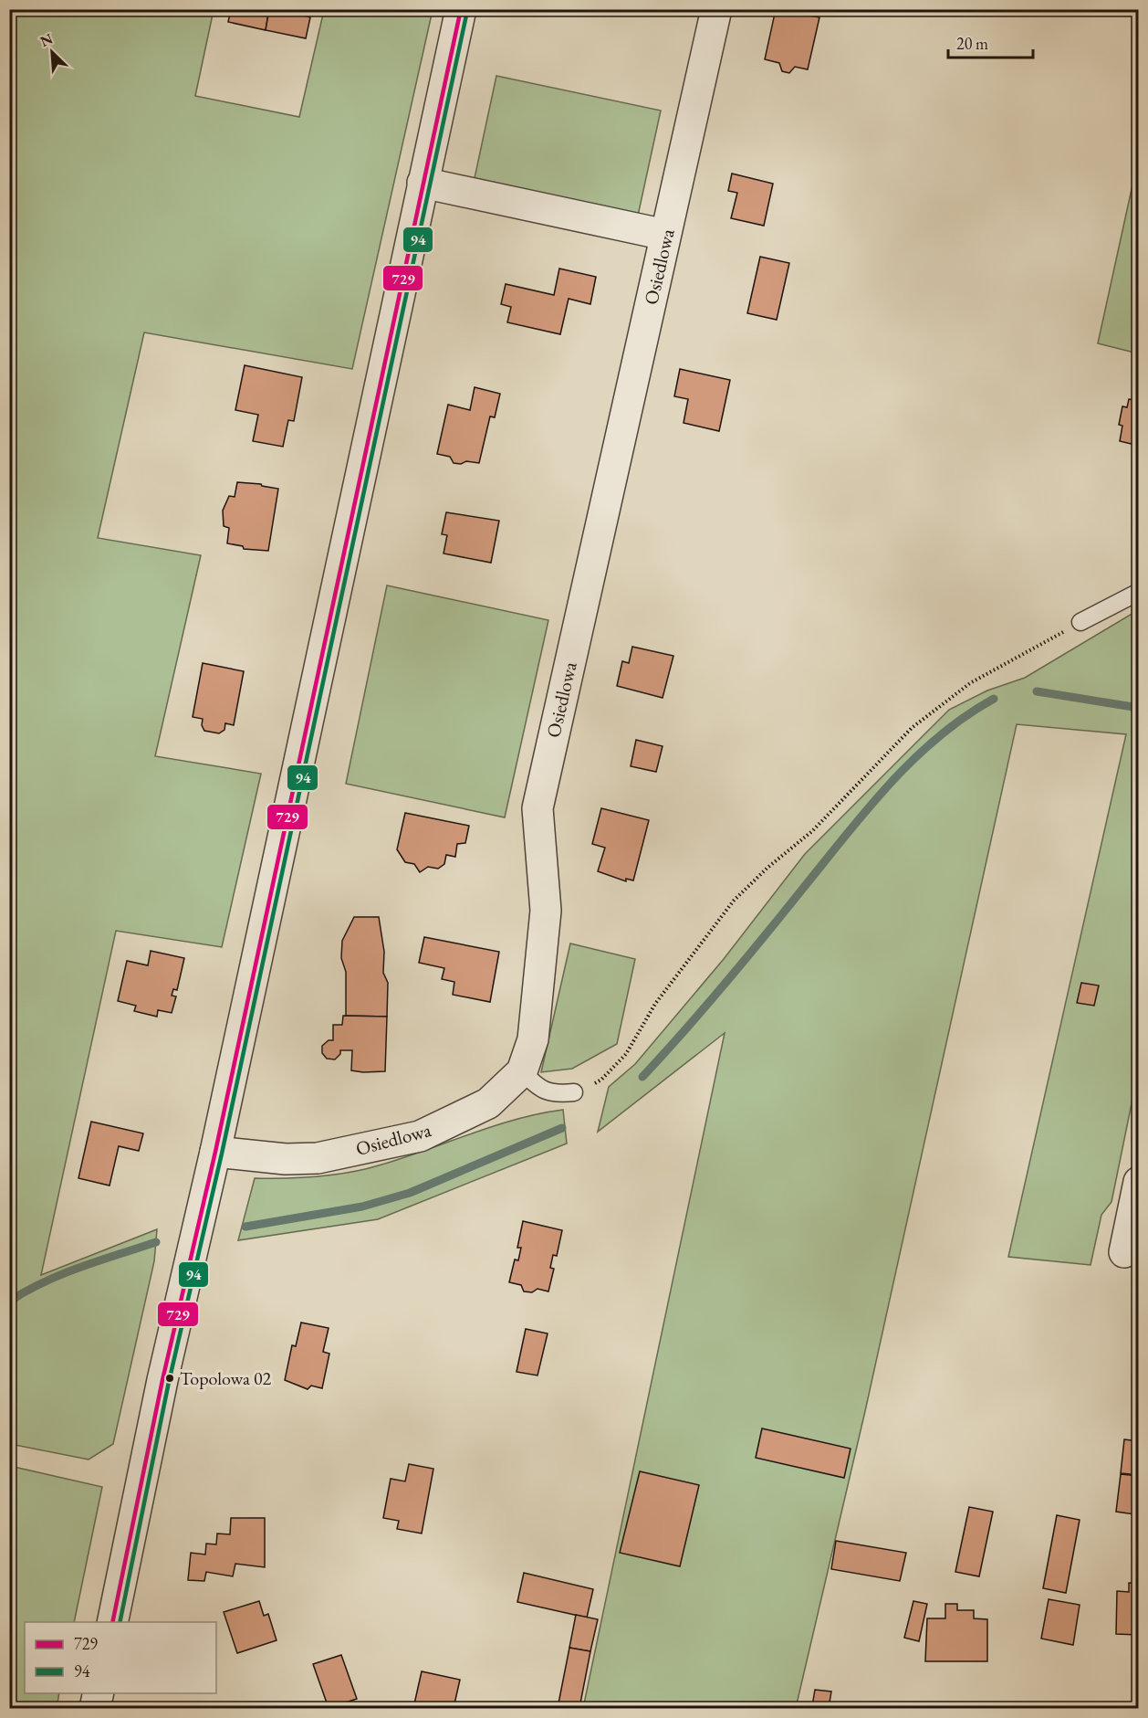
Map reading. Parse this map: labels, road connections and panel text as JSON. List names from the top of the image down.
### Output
{
  "streets": {
    "street": ["Osiedlowa"]
  },
  "places": ["Topolowa 02"],
  "lines": ["transit line 729", "transit line 94"],
  "legend": ["729", "94"],
  "scale_bar": "20 m",
  "north": "top left"
}
